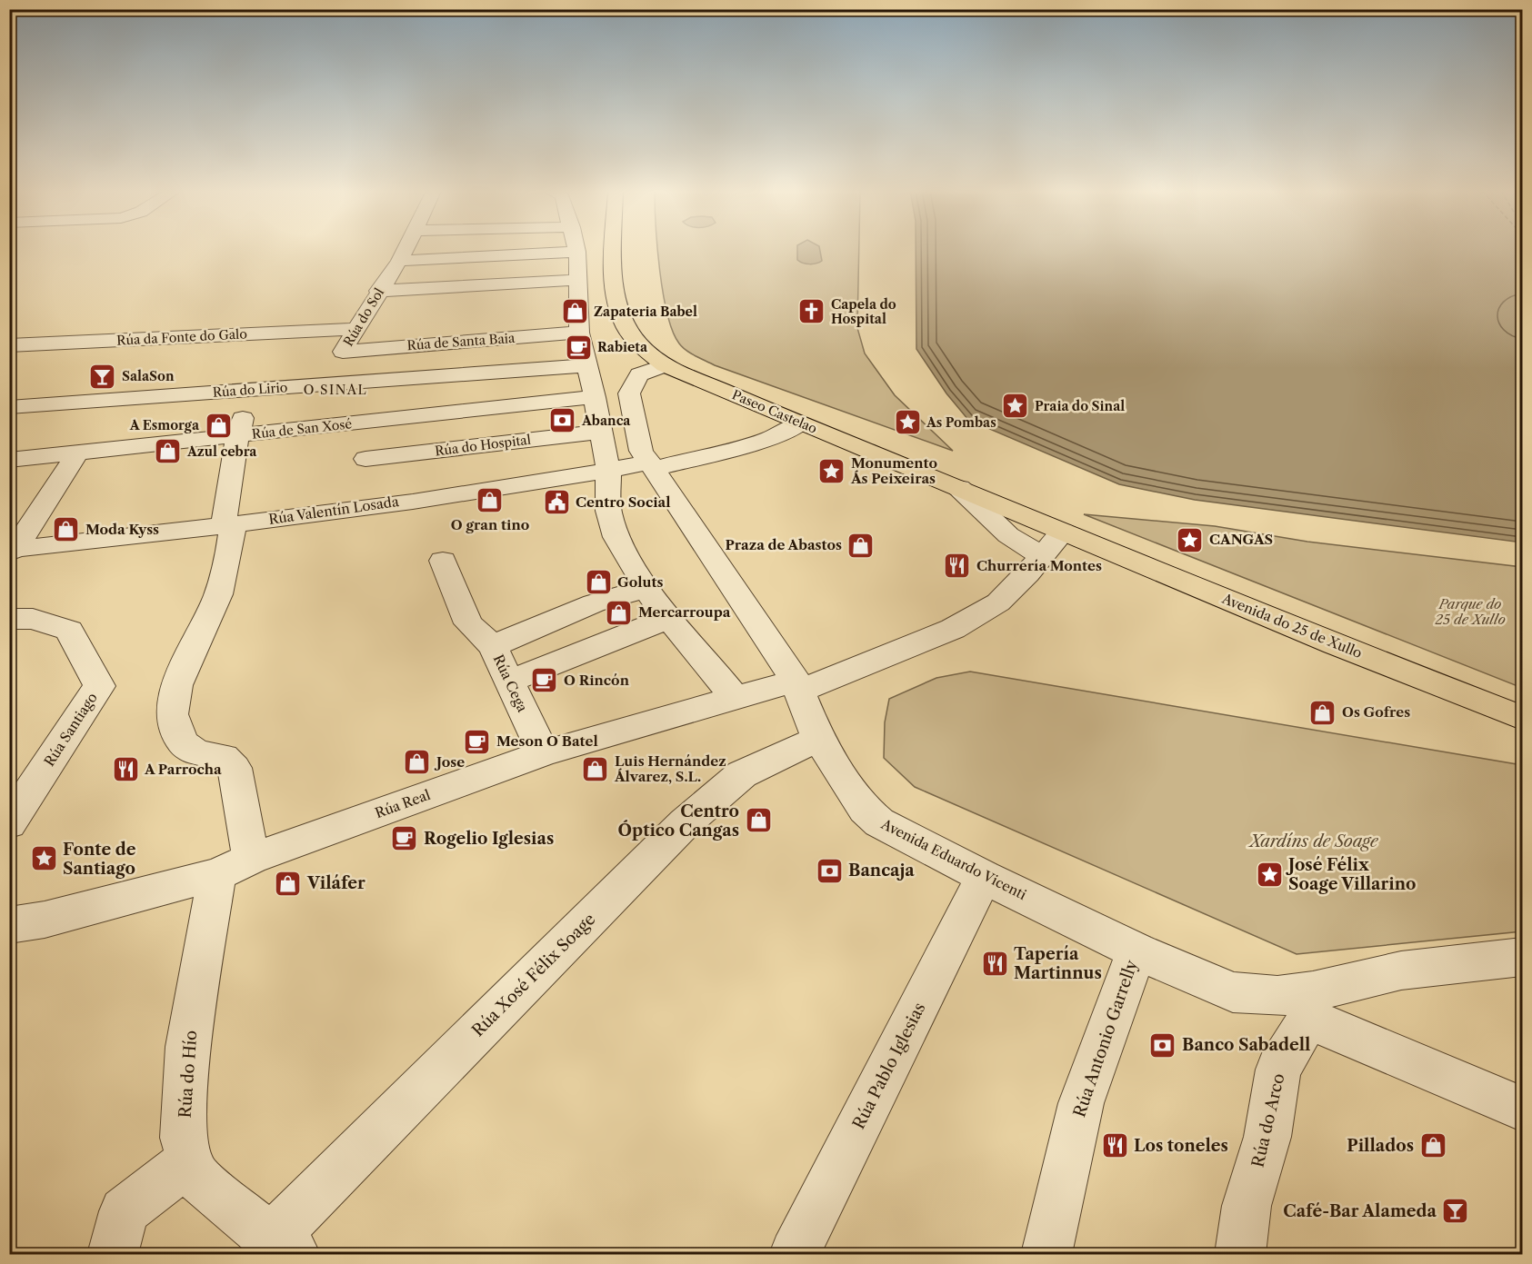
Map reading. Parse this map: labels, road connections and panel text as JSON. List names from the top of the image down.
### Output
{
  "streets": {
    "main road": ["Paseo Castelao", "Avenida do 25 de Xullo"],
    "street": [
      "Rúa do Sol",
      "Rúa da Fonte do Galo",
      "Rúa de Santa Baia",
      "Rúa do Lirio",
      "Rúa de San Xosé",
      "Rúa do Hospital",
      "Rúa Valentín Losada",
      "Rúa Cega",
      "Rúa Santiago",
      "Rúa Real",
      "Avenida Eduardo Vicenti",
      "Rúa Xosé Félix Soage",
      "Rúa Antonio Garrelly",
      "Rúa Pablo Iglesias",
      "Rúa do Hío",
      "Rúa do Arco"
    ]
  },
  "crossings": [
    ["Rúa do Sol", "Rúa da Fonte do Galo"],
    ["Rúa do Sol", "Rúa de Santa Baia"],
    ["Rúa do Sol", "Rúa do Lirio"],
    ["Paseo Castelao", "Rúa Valentín Losada"],
    ["Paseo Castelao", "Avenida do 25 de Xullo"],
    ["Paseo Castelao", "Rúa Real"],
    ["Paseo Castelao", "Avenida Eduardo Vicenti"],
    ["Rúa do Hospital", "Rúa Valentín Losada"],
    ["Rúa Valentín Losada", "Avenida Eduardo Vicenti"],
    ["Avenida do 25 de Xullo", "Rúa Real"],
    ["Rúa Cega", "Rúa Real"],
    ["Rúa Real", "Avenida Eduardo Vicenti"],
    ["Rúa Real", "Rúa do Hío"],
    ["Avenida Eduardo Vicenti", "Rúa Xosé Félix Soage"],
    ["Avenida Eduardo Vicenti", "Rúa Antonio Garrelly"],
    ["Avenida Eduardo Vicenti", "Rúa Pablo Iglesias"],
    ["Avenida Eduardo Vicenti", "Rúa do Arco"],
    ["Rúa Xosé Félix Soage", "Rúa do Hío"]
  ],
  "districts": ["O SINAL"],
  "parks": ["Parque do 25 de Xullo", "Xardíns de Soage"],
  "places": {
    "shop": [
      "Zapateria Babel",
      "A Esmorga",
      "Azul cebra",
      "O gran tino",
      "Moda Kyss",
      "Praza de Abastos",
      "Goluts",
      "Mercarroupa",
      "Os Gofres",
      "Jose",
      "Luis Hernández Álvarez, S.L.",
      "Centro Óptico Cangas",
      "Viláfer",
      "Pillados"
    ],
    "church": ["Capela do Hospital"],
    "cafe": [
      "Rabieta",
      "O Rincón",
      "Meson O Batel",
      "Rogelio Iglesias"
    ],
    "bar": ["SalaSon", "Café-Bar Alameda"],
    "place": [
      "Praia do Sinal",
      "As Pombas",
      "Monumento Ás Peixeiras",
      "CANGAS",
      "Fonte de Santiago",
      "José Félix Soage Villarino"
    ],
    "bank": ["Abanca", "Bancaja", "Banco Sabadell"],
    "public building": ["Centro Social"],
    "restaurant": [
      "Churrería Montes",
      "A Parrocha",
      "Tapería Martinnus",
      "Los toneles"
    ]
  }
}
